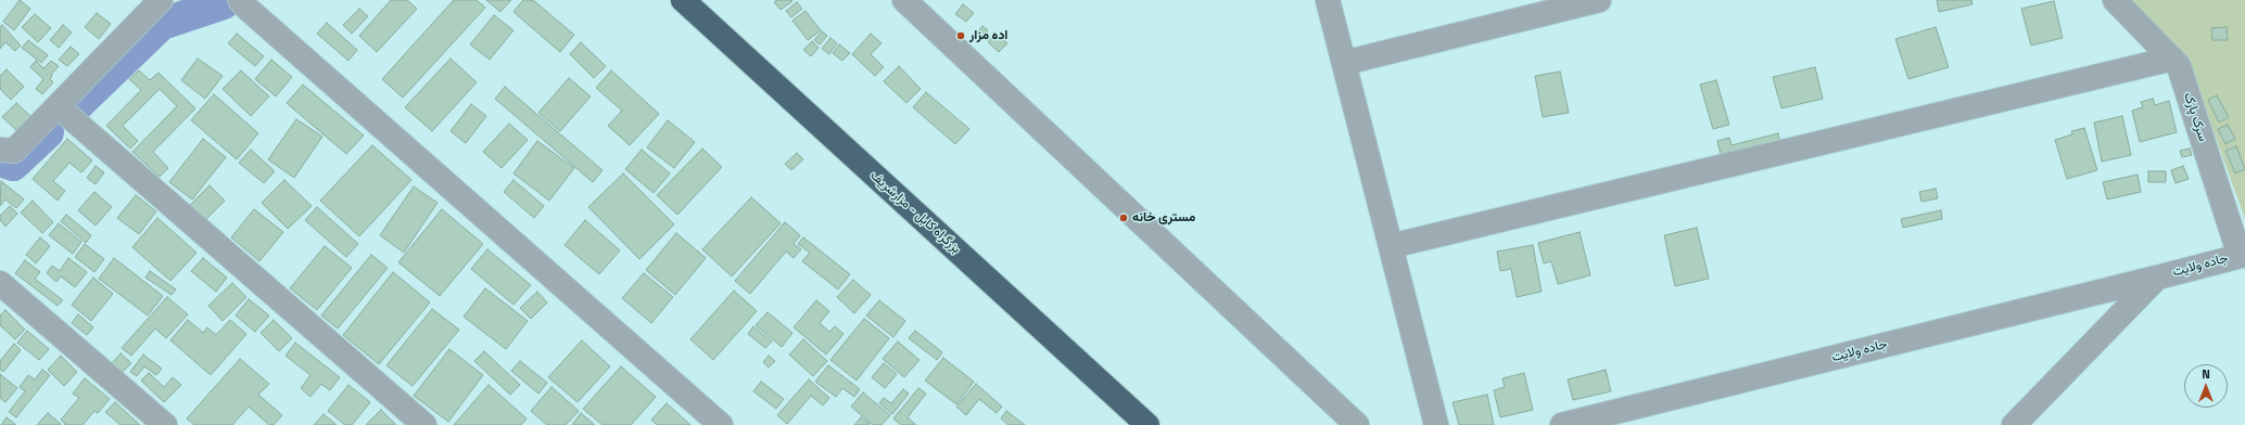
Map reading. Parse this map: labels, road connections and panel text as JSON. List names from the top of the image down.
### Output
{
  "streets": {
    "highway": ["بزرگراه کابل - مزارشریف"],
    "street": ["سرک پارک", "جاده ولایت"]
  },
  "crossings": [
    ["سرک پارک", "جاده ولایت"]
  ],
  "places": ["اده مزار", "مستری خانه"],
  "north": "top"
}
